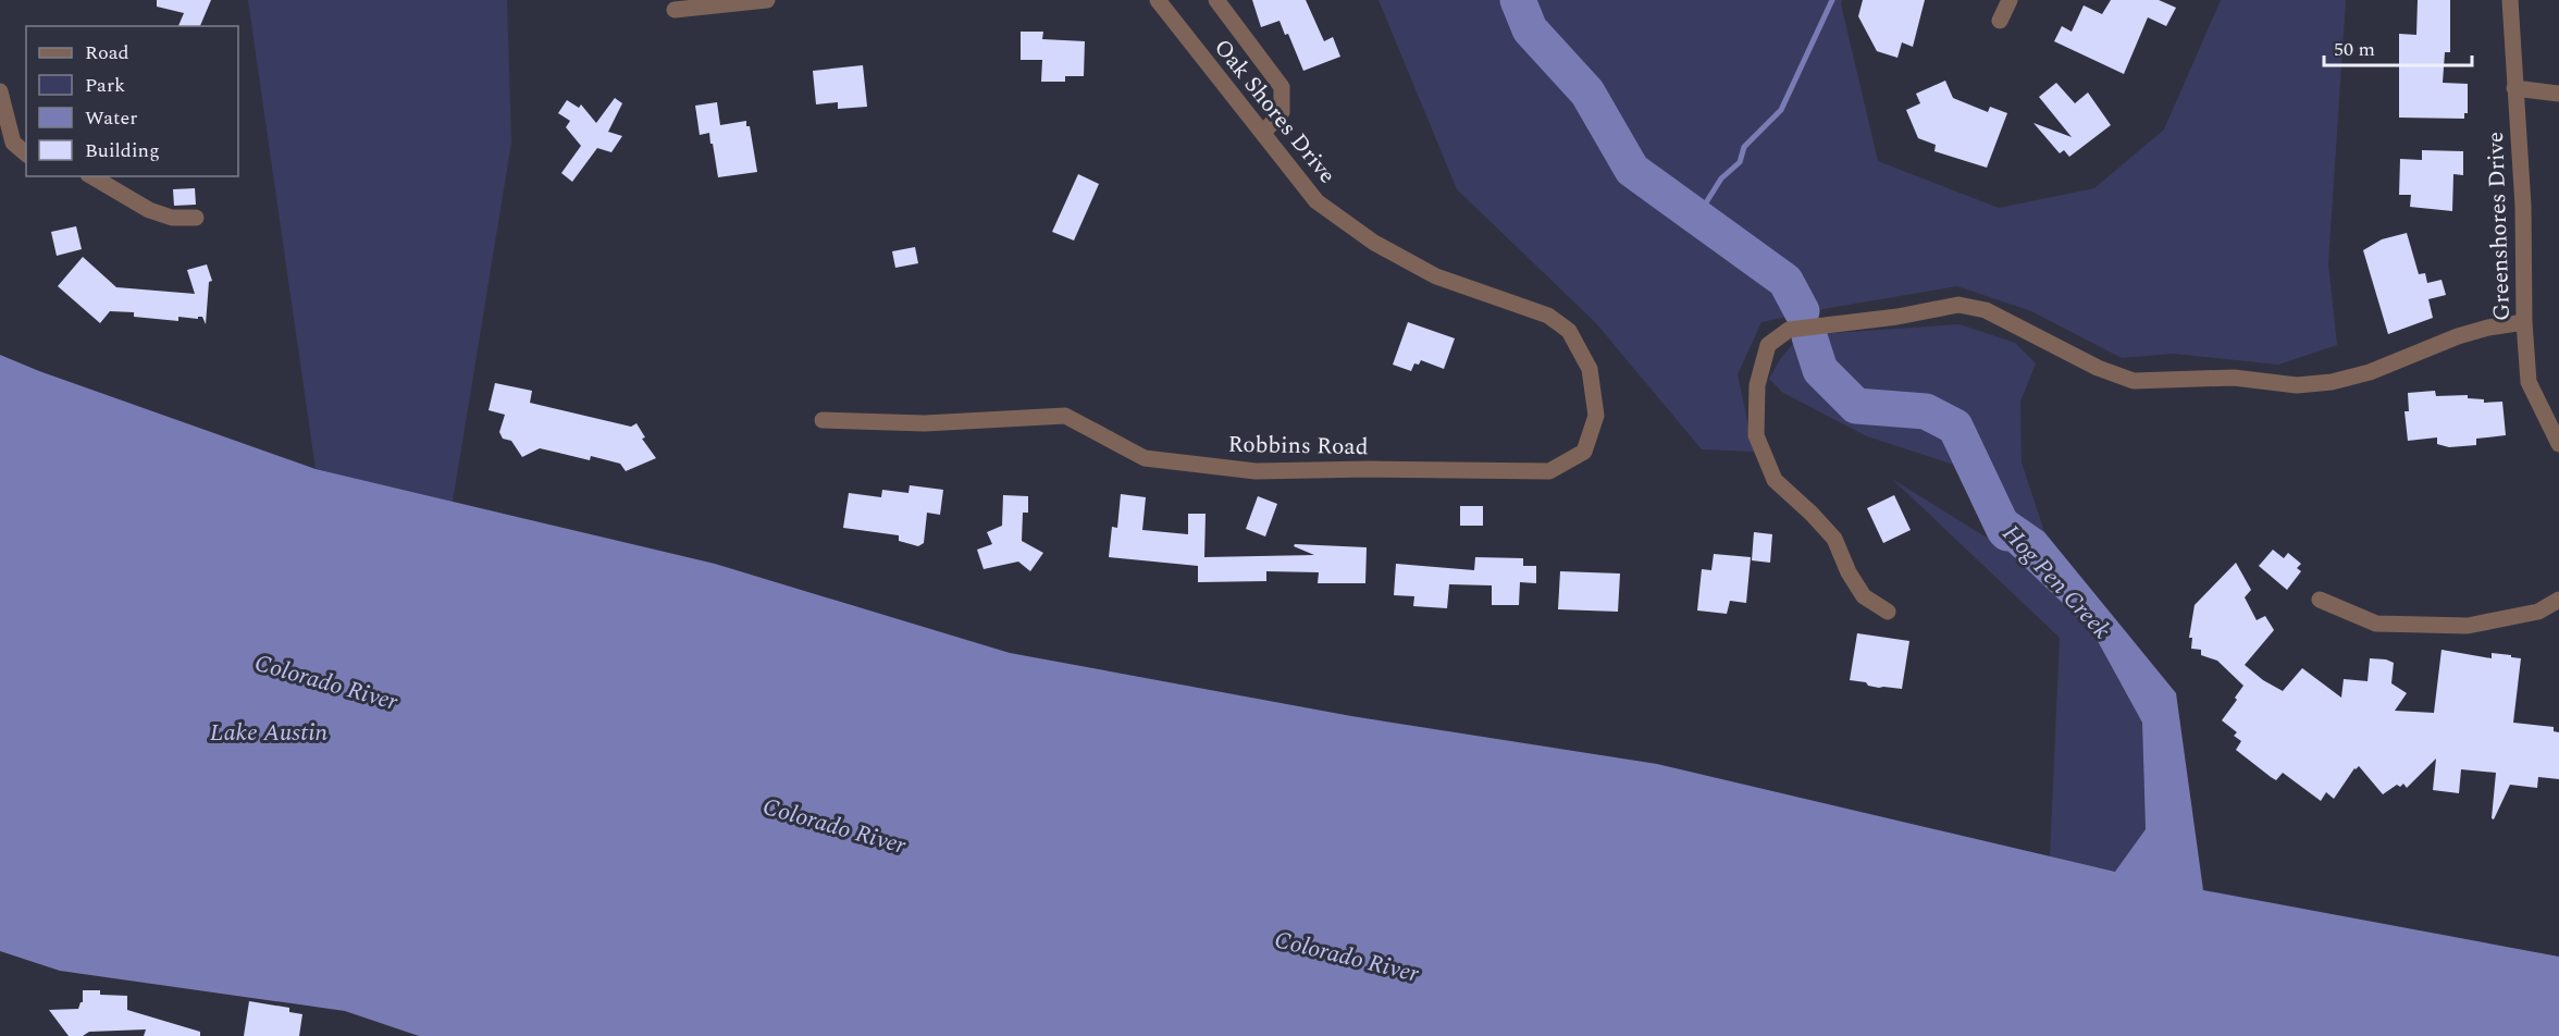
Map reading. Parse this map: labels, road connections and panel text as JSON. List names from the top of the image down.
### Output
{
  "streets": {
    "street": ["Oak Shores Drive", "Greenshores Drive", "Robbins Road"]
  },
  "crossings": [
    ["Oak Shores Drive", "Robbins Road"]
  ],
  "water": ["Hog Pen Creek", "Colorado River", "Lake Austin"],
  "legend": [
    "Road",
    "Park",
    "Water",
    "Building"
  ],
  "scale_bar": "50 m"
}
